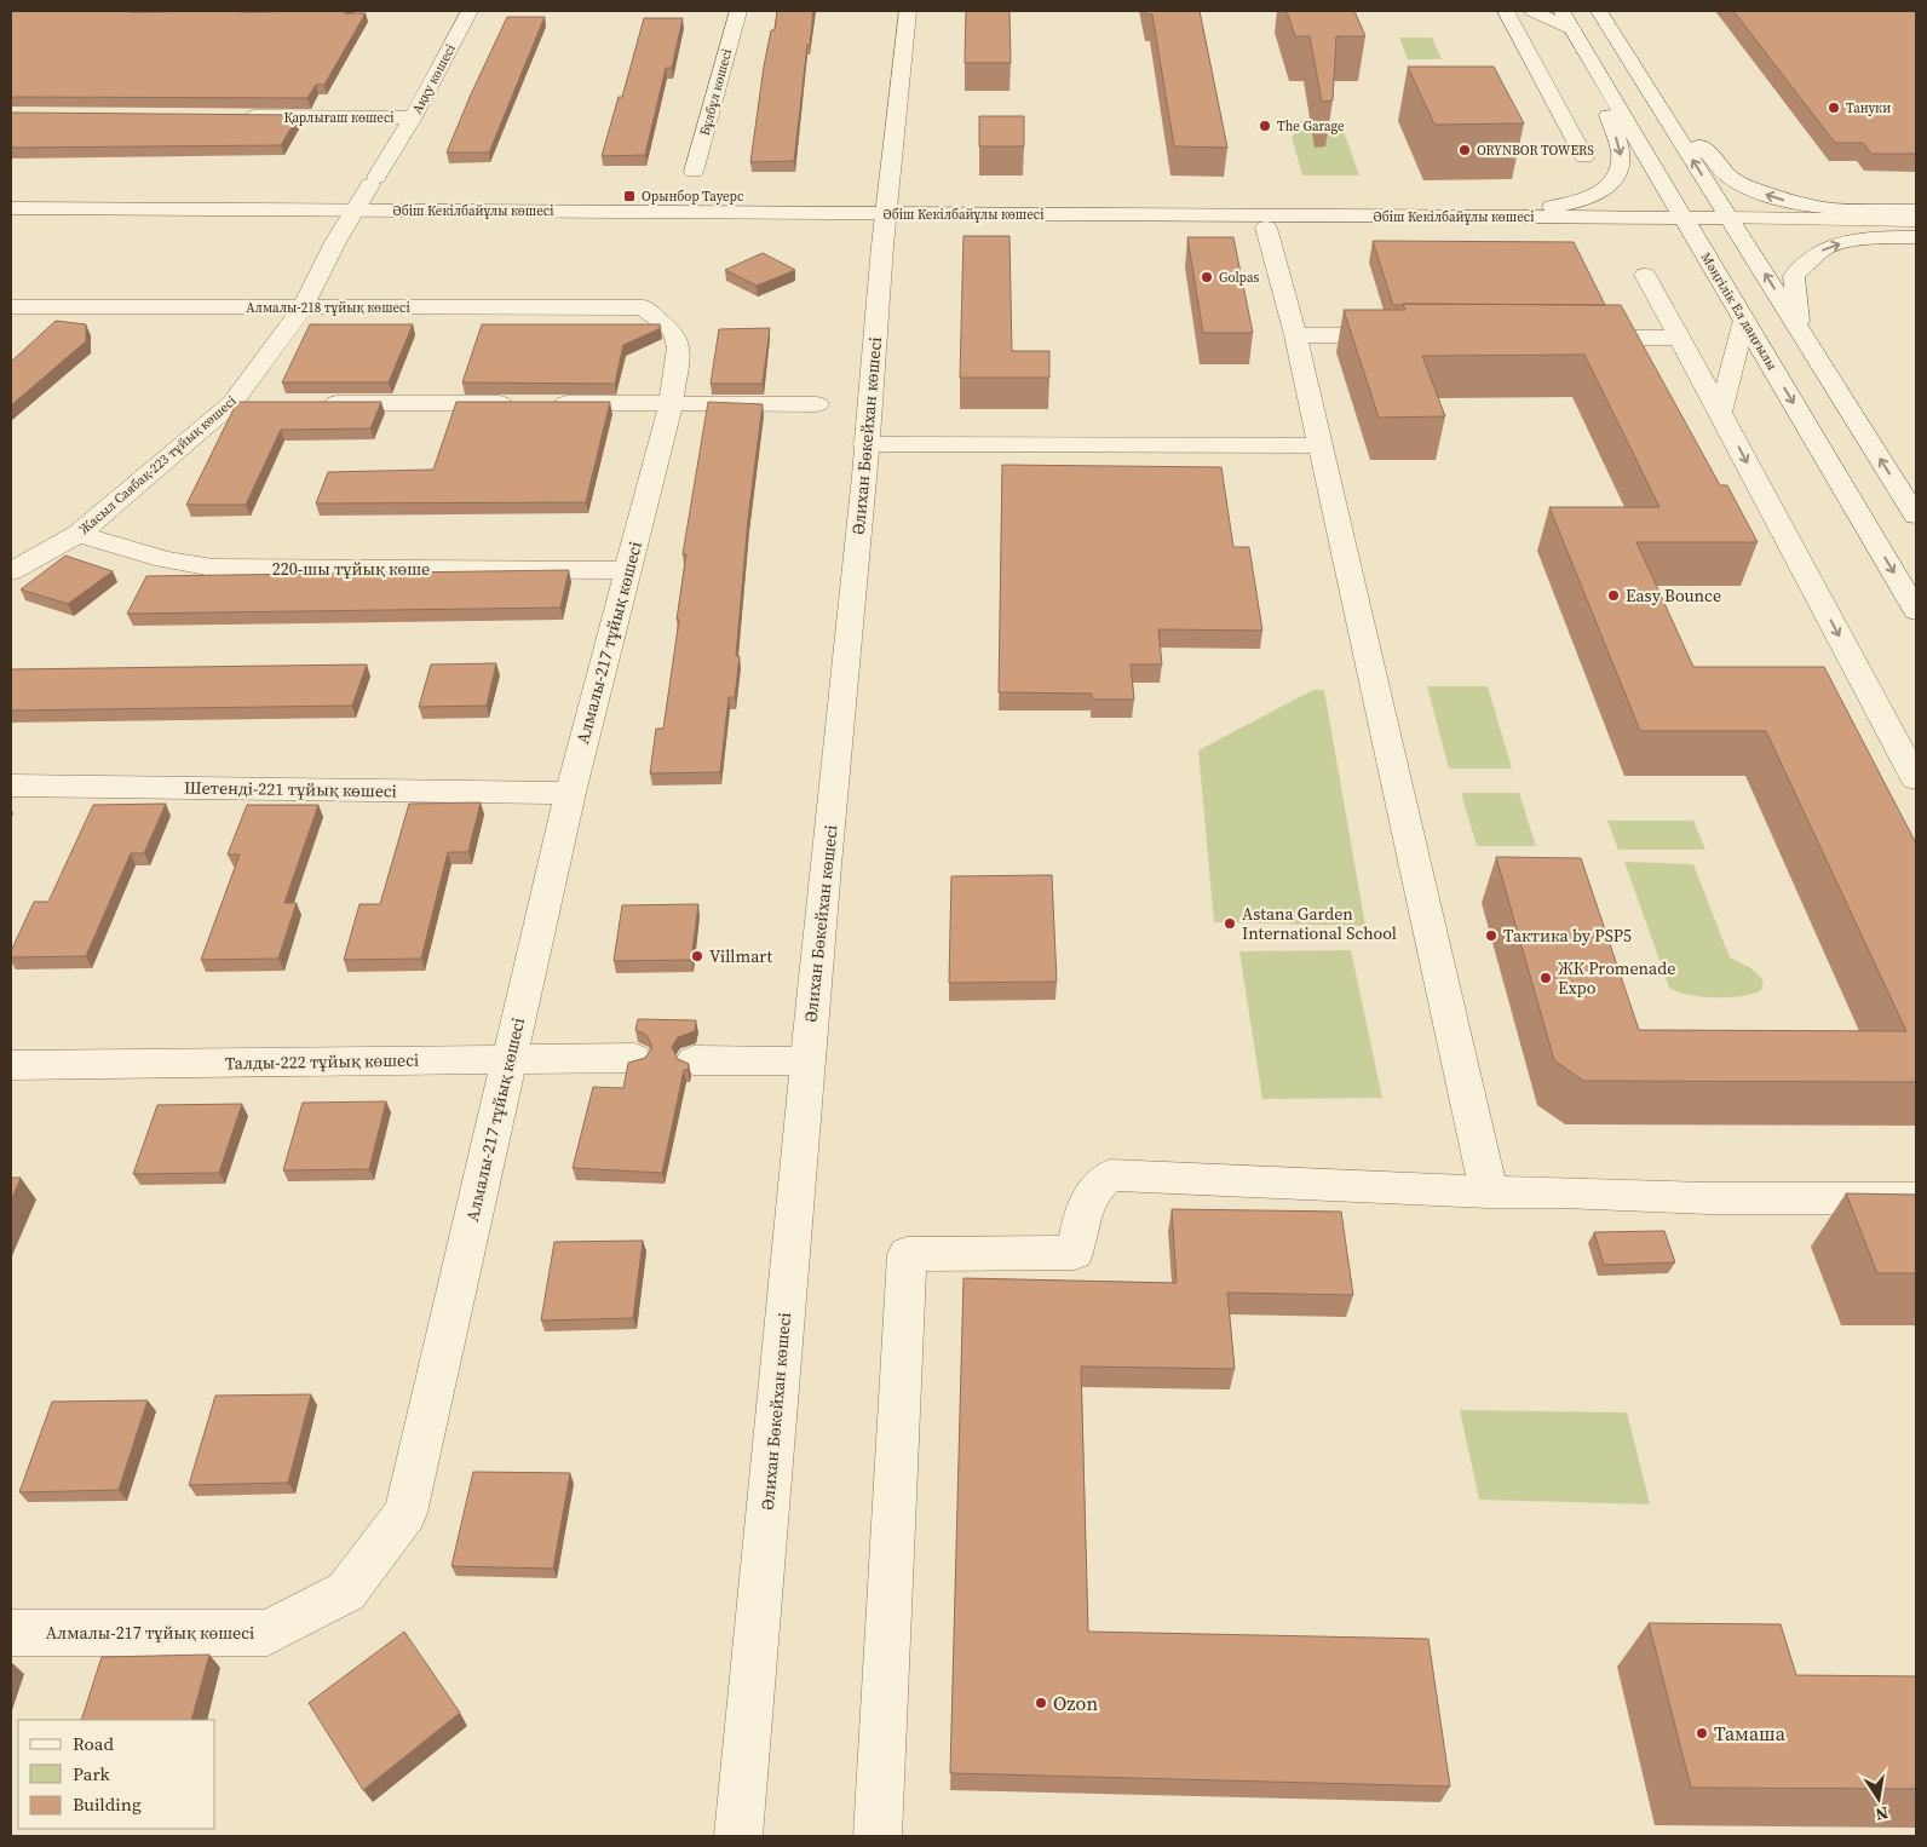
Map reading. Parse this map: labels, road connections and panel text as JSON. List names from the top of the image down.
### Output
{
  "streets": {
    "street": [
      "Аққу көшесі",
      "Бұлбұл көшесі",
      "Қарлығаш көшесі",
      "Әбіш Кекілбайұлы көшесі",
      "Алмалы-218 тұйық көшесі",
      "Мәңгілік Ел даңғылы",
      "Әлихан Бөкейхан көшесі",
      "Жасыл Саябақ-223 тұйық көшесі",
      "220-шы тұйық көше",
      "Алмалы-217 тұйық көшесі",
      "Шетенді-221 тұйық көшесі",
      "Талды-222 тұйық көшесі"
    ]
  },
  "crossings": [
    ["Аққу көшесі", "Қарлығаш көшесі"],
    ["Аққу көшесі", "Әбіш Кекілбайұлы көшесі"],
    ["Аққу көшесі", "Жасыл Саябақ-223 тұйық көшесі"],
    ["Әбіш Кекілбайұлы көшесі", "Мәңгілік Ел даңғылы"],
    ["Әбіш Кекілбайұлы көшесі", "Әлихан Бөкейхан көшесі"],
    ["Әбіш Кекілбайұлы көшесі", "Жасыл Саябақ-223 тұйық көшесі"],
    ["Алмалы-218 тұйық көшесі", "Жасыл Саябақ-223 тұйық көшесі"],
    ["Алмалы-218 тұйық көшесі", "Алмалы-217 тұйық көшесі"],
    ["Жасыл Саябақ-223 тұйық көшесі", "220-шы тұйық көше"],
    ["220-шы тұйық көше", "Алмалы-217 тұйық көшесі"],
    ["Алмалы-217 тұйық көшесі", "Шетенді-221 тұйық көшесі"],
    ["Алмалы-217 тұйық көшесі", "Талды-222 тұйық көшесі"]
  ],
  "places": {
    "other": [
      "Тануки",
      "The Garage",
      "ORYNBOR TOWERS",
      "Golpas",
      "Easy Bounce",
      "Astana Garden International School",
      "Тактика by PSP5",
      "Villmart",
      "ЖК Promenade Expo",
      "Ozon",
      "Тамаша"
    ],
    "transit": ["Орынбор Тауерс"]
  },
  "legend": ["Road", "Park", "Building"],
  "north": "bottom"
}
